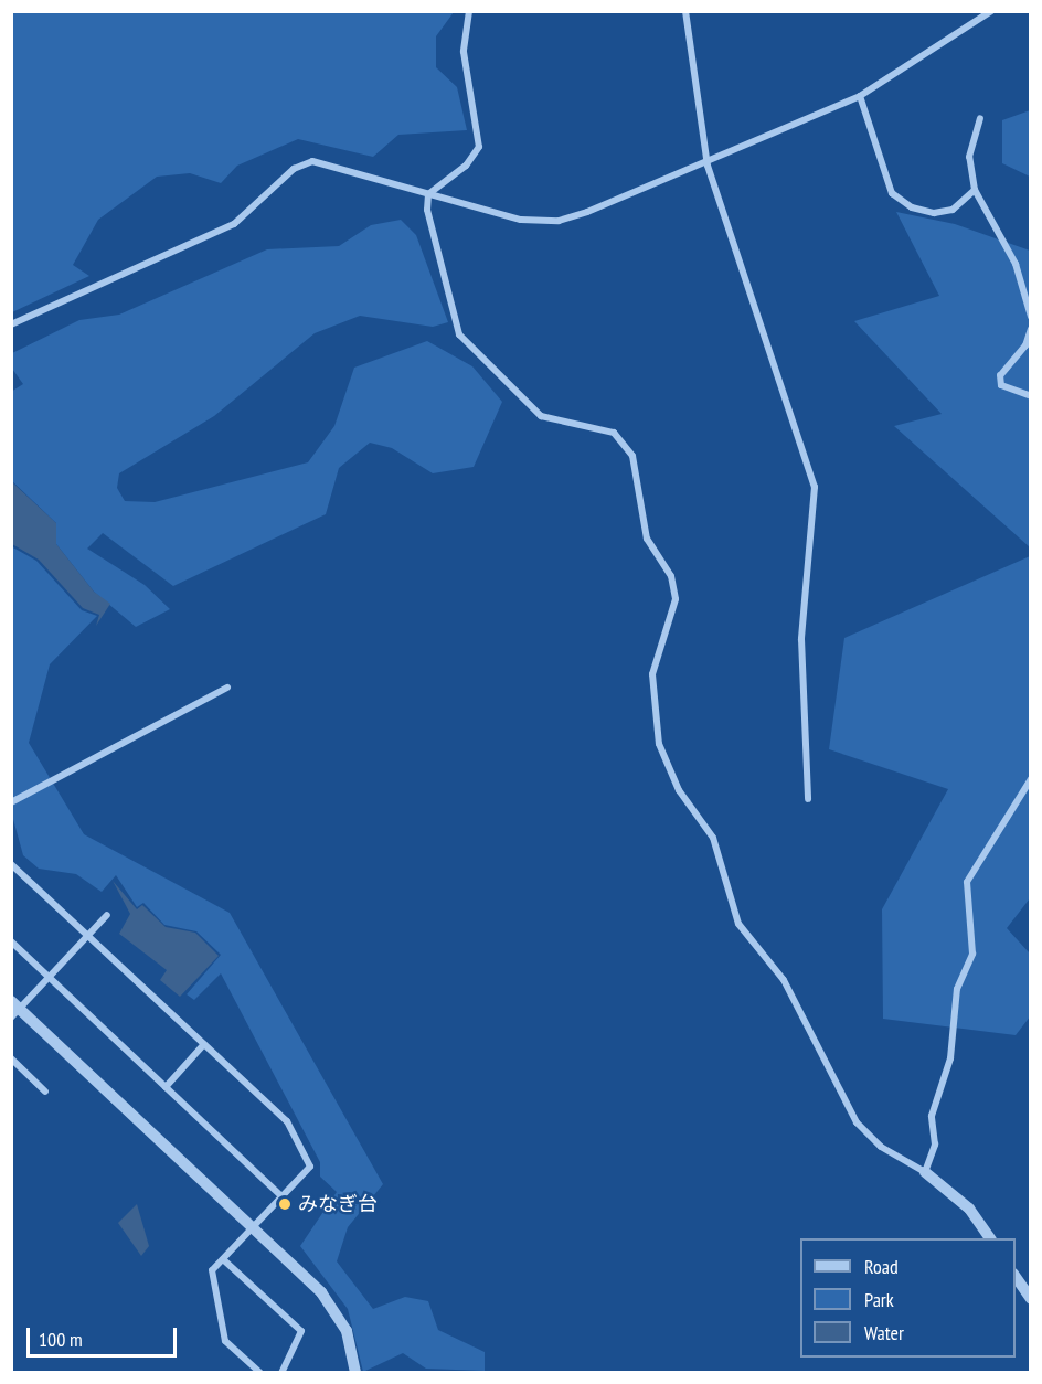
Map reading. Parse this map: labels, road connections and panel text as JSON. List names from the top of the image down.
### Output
{
  "places": ["みなぎ台"],
  "legend": ["Road", "Park", "Water"],
  "scale_bar": "100 m"
}
